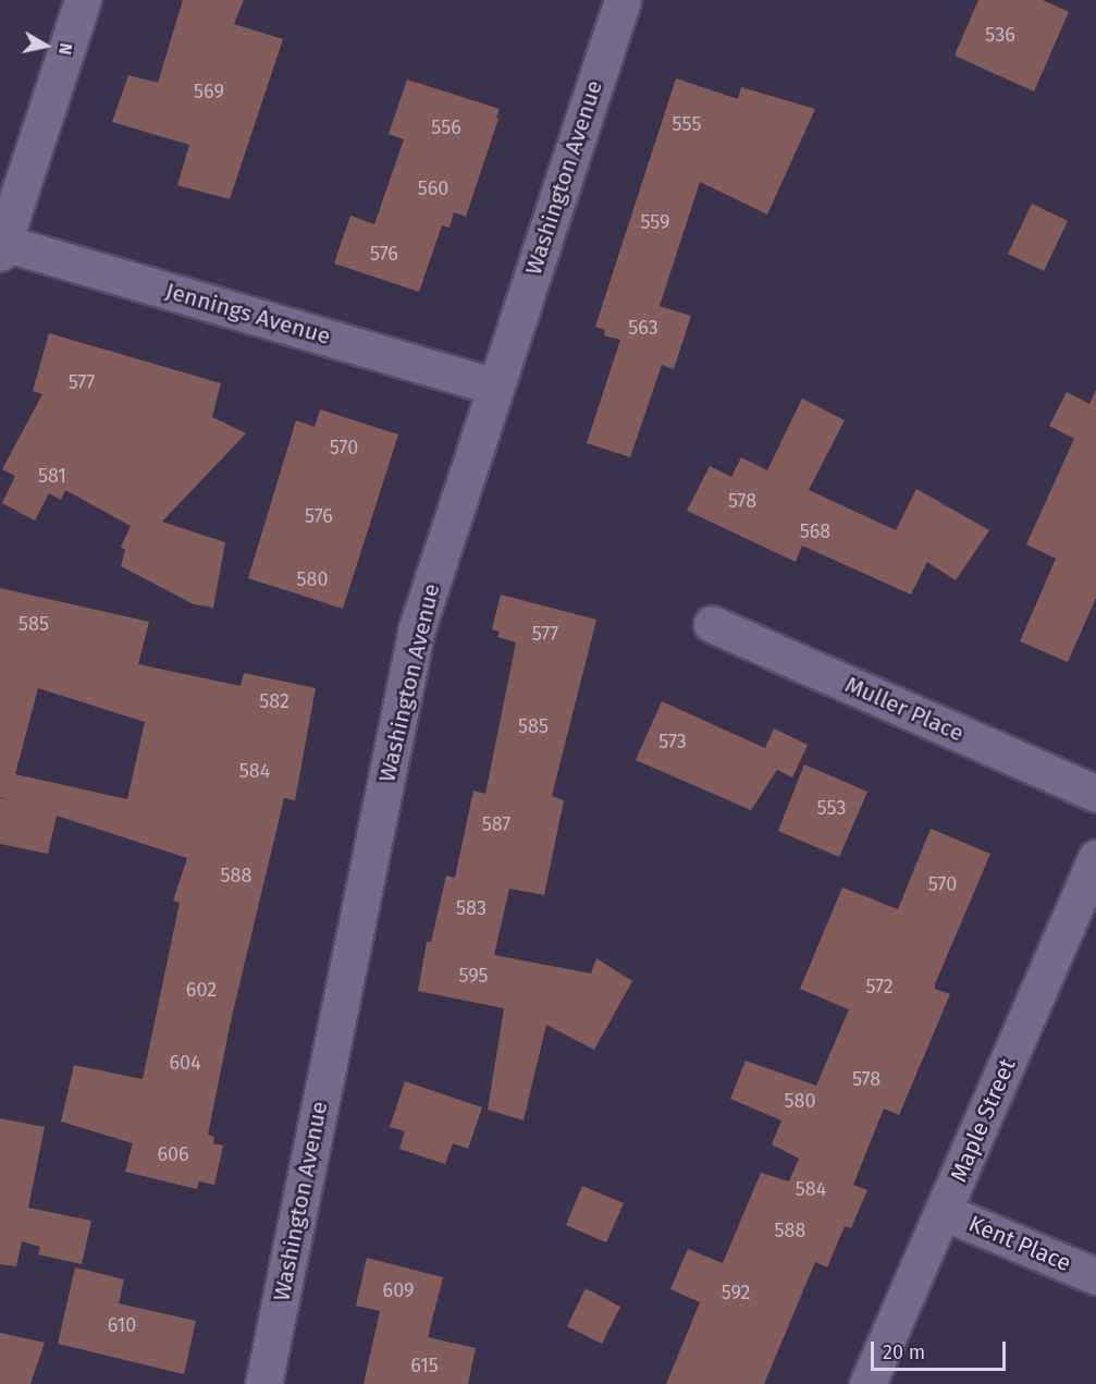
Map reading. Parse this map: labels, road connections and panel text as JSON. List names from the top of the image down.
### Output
{
  "streets": {
    "street": [
      "Washington Avenue",
      "Jennings Avenue",
      "Muller Place",
      "Maple Street",
      "Kent Place"
    ]
  },
  "crossings": [
    ["Washington Avenue", "Jennings Avenue"],
    ["Maple Street", "Kent Place"]
  ],
  "house_numbers": [
    "536",
    "569",
    "555",
    "556",
    "560",
    "559",
    "576",
    "563",
    "577",
    "570",
    "581",
    "578",
    "576",
    "568",
    "580",
    "585",
    "577",
    "582",
    "585",
    "573",
    "584",
    "553",
    "587",
    "588",
    "570",
    "583",
    "595",
    "572",
    "602",
    "604",
    "578",
    "580",
    "606",
    "584",
    "588",
    "609",
    "592",
    "610",
    "615"
  ],
  "scale_bar": "20 m",
  "north": "right"
}
